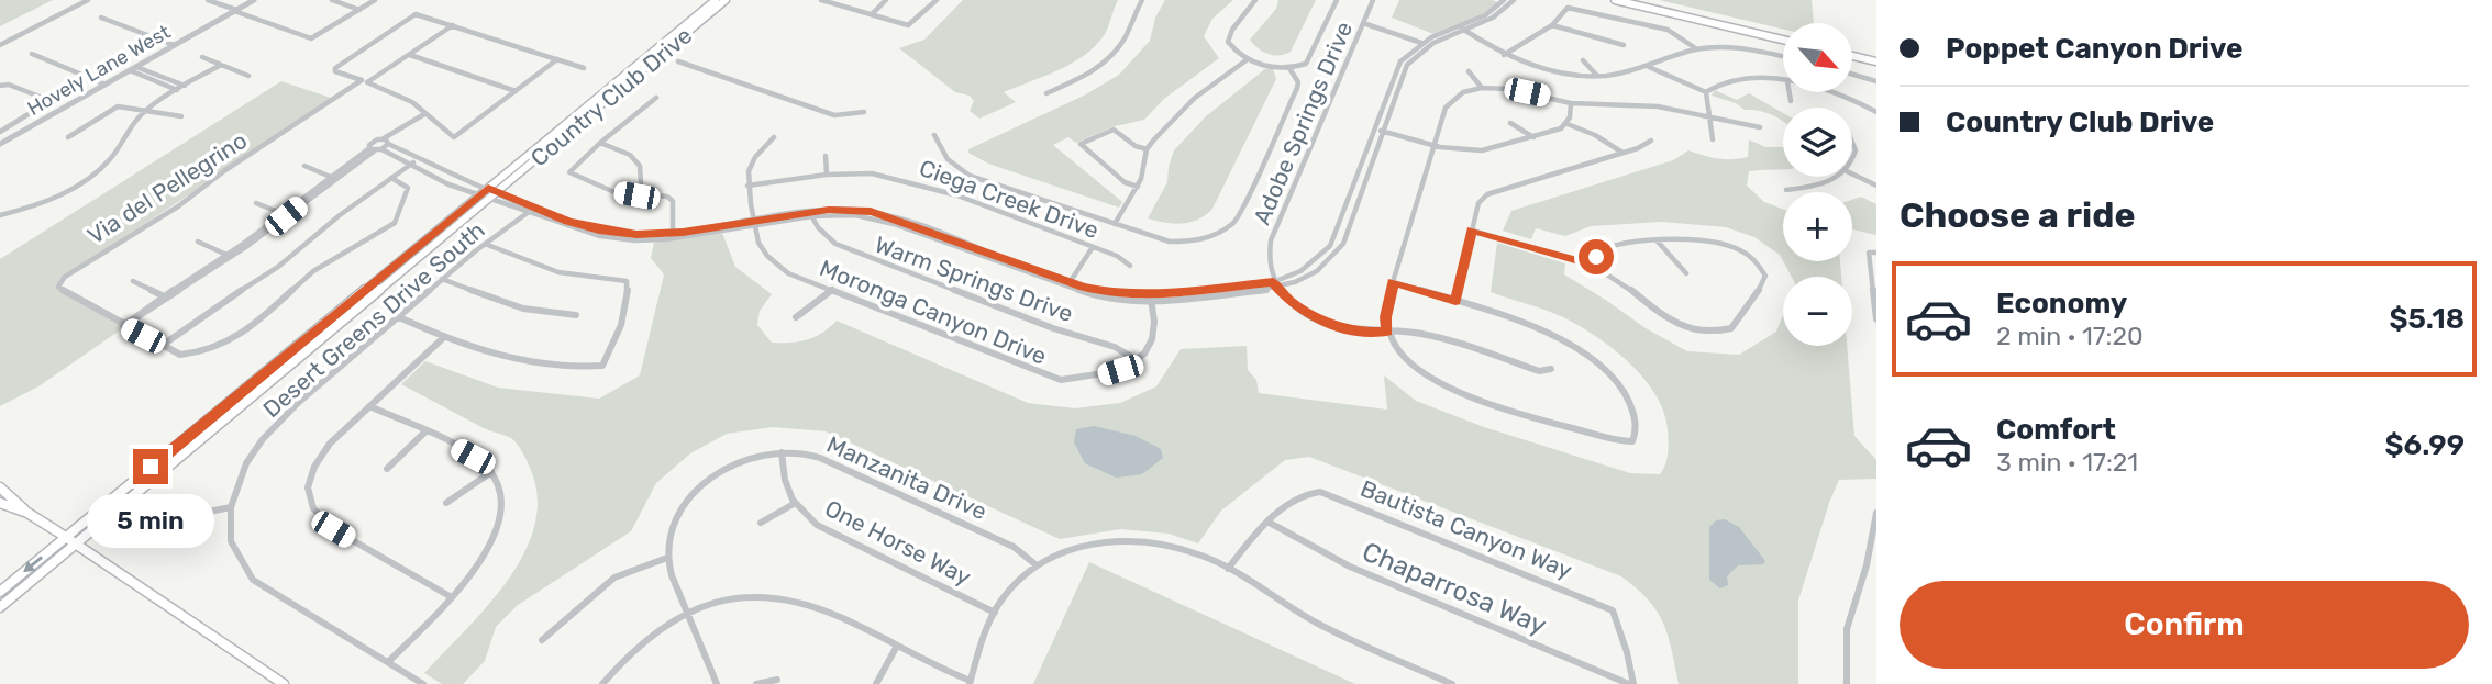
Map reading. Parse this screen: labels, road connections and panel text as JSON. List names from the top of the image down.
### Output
{
  "streets": {
    "main road": ["Country Club Drive"],
    "street": [
      "Hovely Lane West",
      "Adobe Springs Drive",
      "Via del Pellegrino",
      "Ciega Creek Drive",
      "Warm Springs Drive",
      "Moronga Canyon Drive",
      "Desert Greens Drive South",
      "Manzanita Drive",
      "Bautista Canyon Way",
      "One Horse Way",
      "Chaparrosa Way"
    ]
  },
  "crossings": [
    ["Ciega Creek Drive", "Moronga Canyon Drive"],
    ["Warm Springs Drive", "Moronga Canyon Drive"],
    ["Manzanita Drive", "One Horse Way"],
    ["Bautista Canyon Way", "Chaparrosa Way"]
  ],
  "north": "bottom right",
  "page": {
    "banner": ["Poppet Canyon Drive", "Country Club Drive"],
    "map_buttons": ["+", "−"],
    "heading": "Choose a ride",
    "list": [
      {
        "name": "Economy",
        "note": "2 min · 17:20",
        "value": "$5.18"
      },
      {
        "name": "Comfort",
        "note": "3 min · 17:21",
        "value": "$6.99"
      }
    ],
    "bubble": "5 min",
    "buttons": "Confirm"
  }
}
